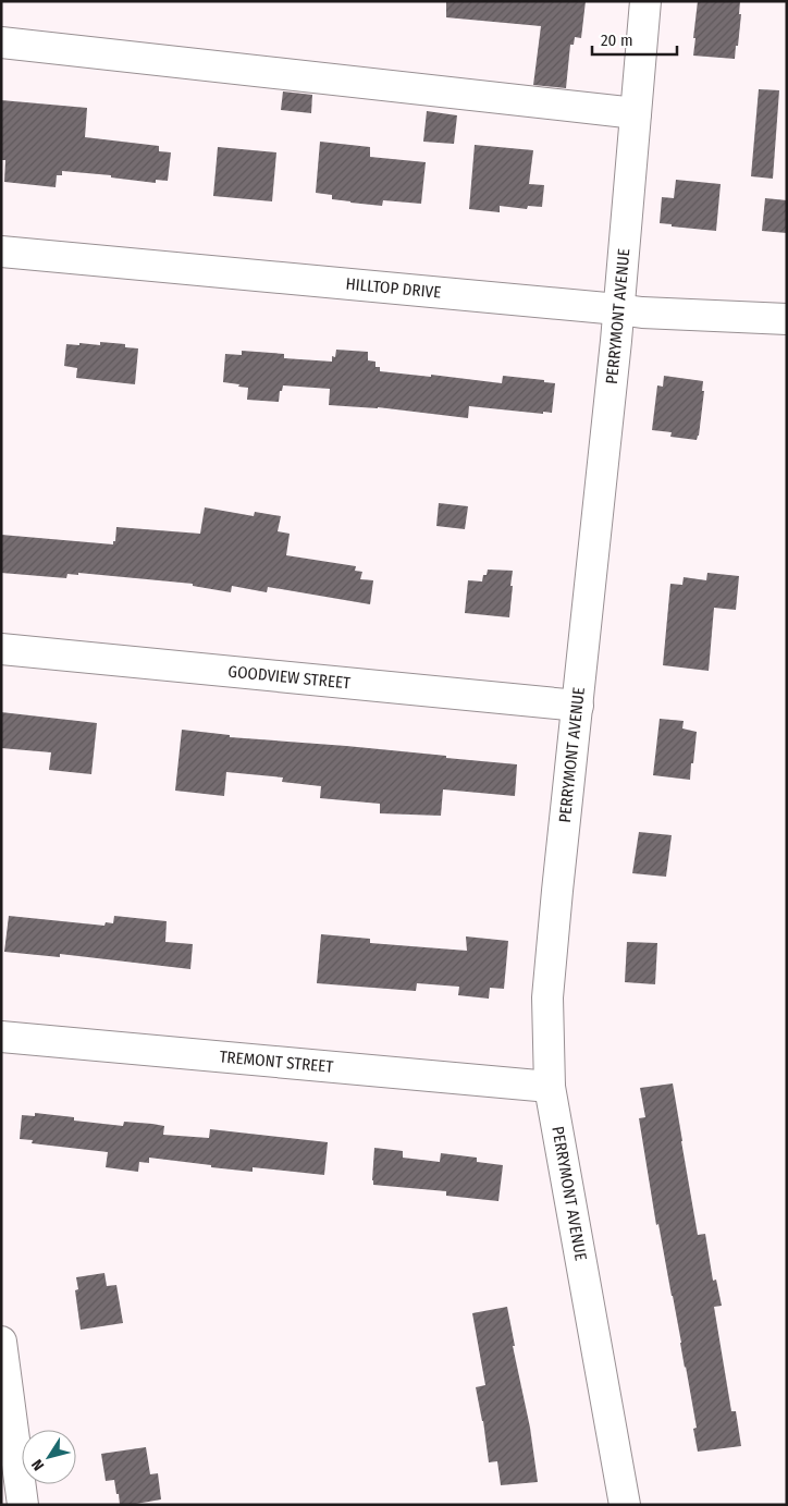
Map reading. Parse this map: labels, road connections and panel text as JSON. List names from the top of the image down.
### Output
{
  "streets": {
    "street": [
      "HILLTOP DRIVE",
      "PERRYMONT AVENUE",
      "GOODVIEW STREET",
      "TREMONT STREET"
    ]
  },
  "crossings": [
    ["HILLTOP DRIVE", "PERRYMONT AVENUE"],
    ["PERRYMONT AVENUE", "GOODVIEW STREET"],
    ["PERRYMONT AVENUE", "TREMONT STREET"]
  ],
  "scale_bar": "20 m",
  "north": "bottom left"
}
